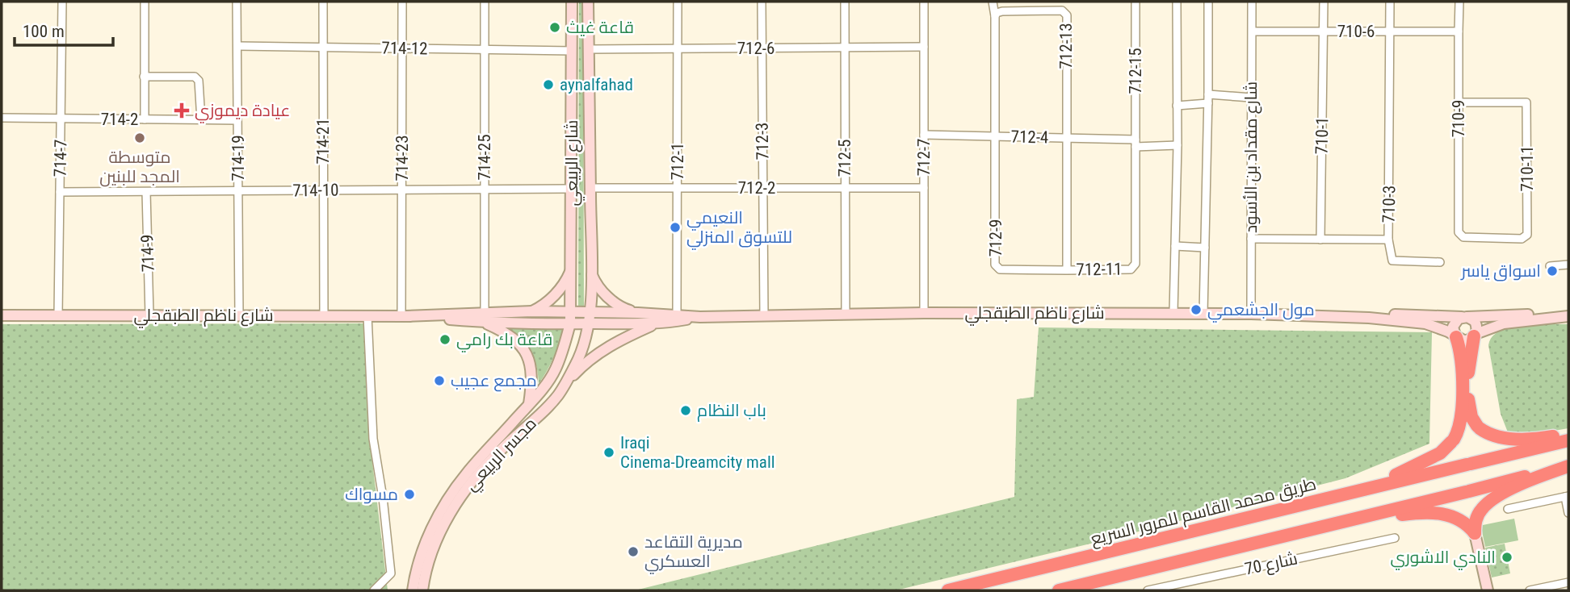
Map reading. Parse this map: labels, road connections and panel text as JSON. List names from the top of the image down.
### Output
{
  "streets": {
    "highway": ["طريق محمد القاسم للمرور السريع"],
    "main road": ["شارع الربيعي", "شارع ناظم الطبقجلي", "مجسر الربيعي"],
    "street": [
      "710-6",
      "712-13",
      "714-12",
      "712-6",
      "712-15",
      "710-9",
      "714-2",
      "710-1",
      "712-4",
      "714-21",
      "712-3",
      "714-25",
      "712-7",
      "شارع مقداد بن الأسود",
      "714-7",
      "714-19",
      "714-23",
      "712-5",
      "712-1",
      "710-11",
      "712-2",
      "714-10",
      "710-3",
      "712-9",
      "714-9",
      "712-11",
      "شارع 70"
    ]
  },
  "crossings": [
    ["710-6", "710-9"],
    ["710-6", "710-1"],
    ["710-6", "شارع مقداد بن الأسود"],
    ["710-6", "710-3"],
    ["712-13", "712-4"],
    ["712-13", "712-11"],
    ["714-12", "714-21"],
    ["714-12", "714-25"],
    ["714-12", "714-19"],
    ["714-12", "714-23"],
    ["714-12", "شارع الربيعي"],
    ["712-6", "712-3"],
    ["712-6", "712-7"],
    ["712-6", "712-5"],
    ["712-6", "712-1"],
    ["712-6", "شارع الربيعي"],
    ["712-15", "712-4"],
    ["712-15", "712-11"],
    ["710-9", "710-11"],
    ["714-2", "714-7"],
    ["714-2", "714-19"],
    ["710-1", "710-3"],
    ["712-4", "712-7"],
    ["712-4", "712-9"],
    ["712-4", "712-11"],
    ["714-21", "714-10"],
    ["714-21", "شارع ناظم الطبقجلي"],
    ["712-3", "712-2"],
    ["712-3", "شارع ناظم الطبقجلي"],
    ["714-25", "714-10"],
    ["714-25", "شارع ناظم الطبقجلي"],
    ["712-7", "712-2"],
    ["712-7", "شارع ناظم الطبقجلي"],
    ["شارع مقداد بن الأسود", "710-3"],
    ["شارع مقداد بن الأسود", "شارع ناظم الطبقجلي"],
    ["714-7", "714-10"],
    ["714-7", "شارع ناظم الطبقجلي"],
    ["714-19", "714-10"],
    ["714-19", "شارع ناظم الطبقجلي"],
    ["714-23", "714-10"],
    ["714-23", "شارع ناظم الطبقجلي"],
    ["712-5", "712-2"],
    ["712-5", "شارع ناظم الطبقجلي"],
    ["712-1", "712-2"],
    ["712-1", "شارع ناظم الطبقجلي"],
    ["شارع الربيعي", "712-2"],
    ["شارع الربيعي", "714-10"],
    ["شارع الربيعي", "شارع ناظم الطبقجلي"],
    ["شارع الربيعي", "مجسر الربيعي"],
    ["714-10", "714-9"],
    ["712-9", "712-11"],
    ["714-9", "شارع ناظم الطبقجلي"],
    ["شارع ناظم الطبقجلي", "مجسر الربيعي"]
  ],
  "places": {
    "other": [
      "قاعة غيث",
      "aynalfahad",
      "متوسطة المجد للبنين",
      "النعيمي للتسوق المنزلي",
      "اسواق ياسر",
      "مول الجشعمي",
      "قاعة بك رامي",
      "مجمع عجيب",
      "باب النظام",
      "Iraqi Cinema-Dreamcity mall",
      "مسواك",
      "مديرية التقاعد العسكري",
      "النادي الاشوري"
    ],
    "health": ["عيادة ديموزي"]
  },
  "scale_bar": "100 m"
}
